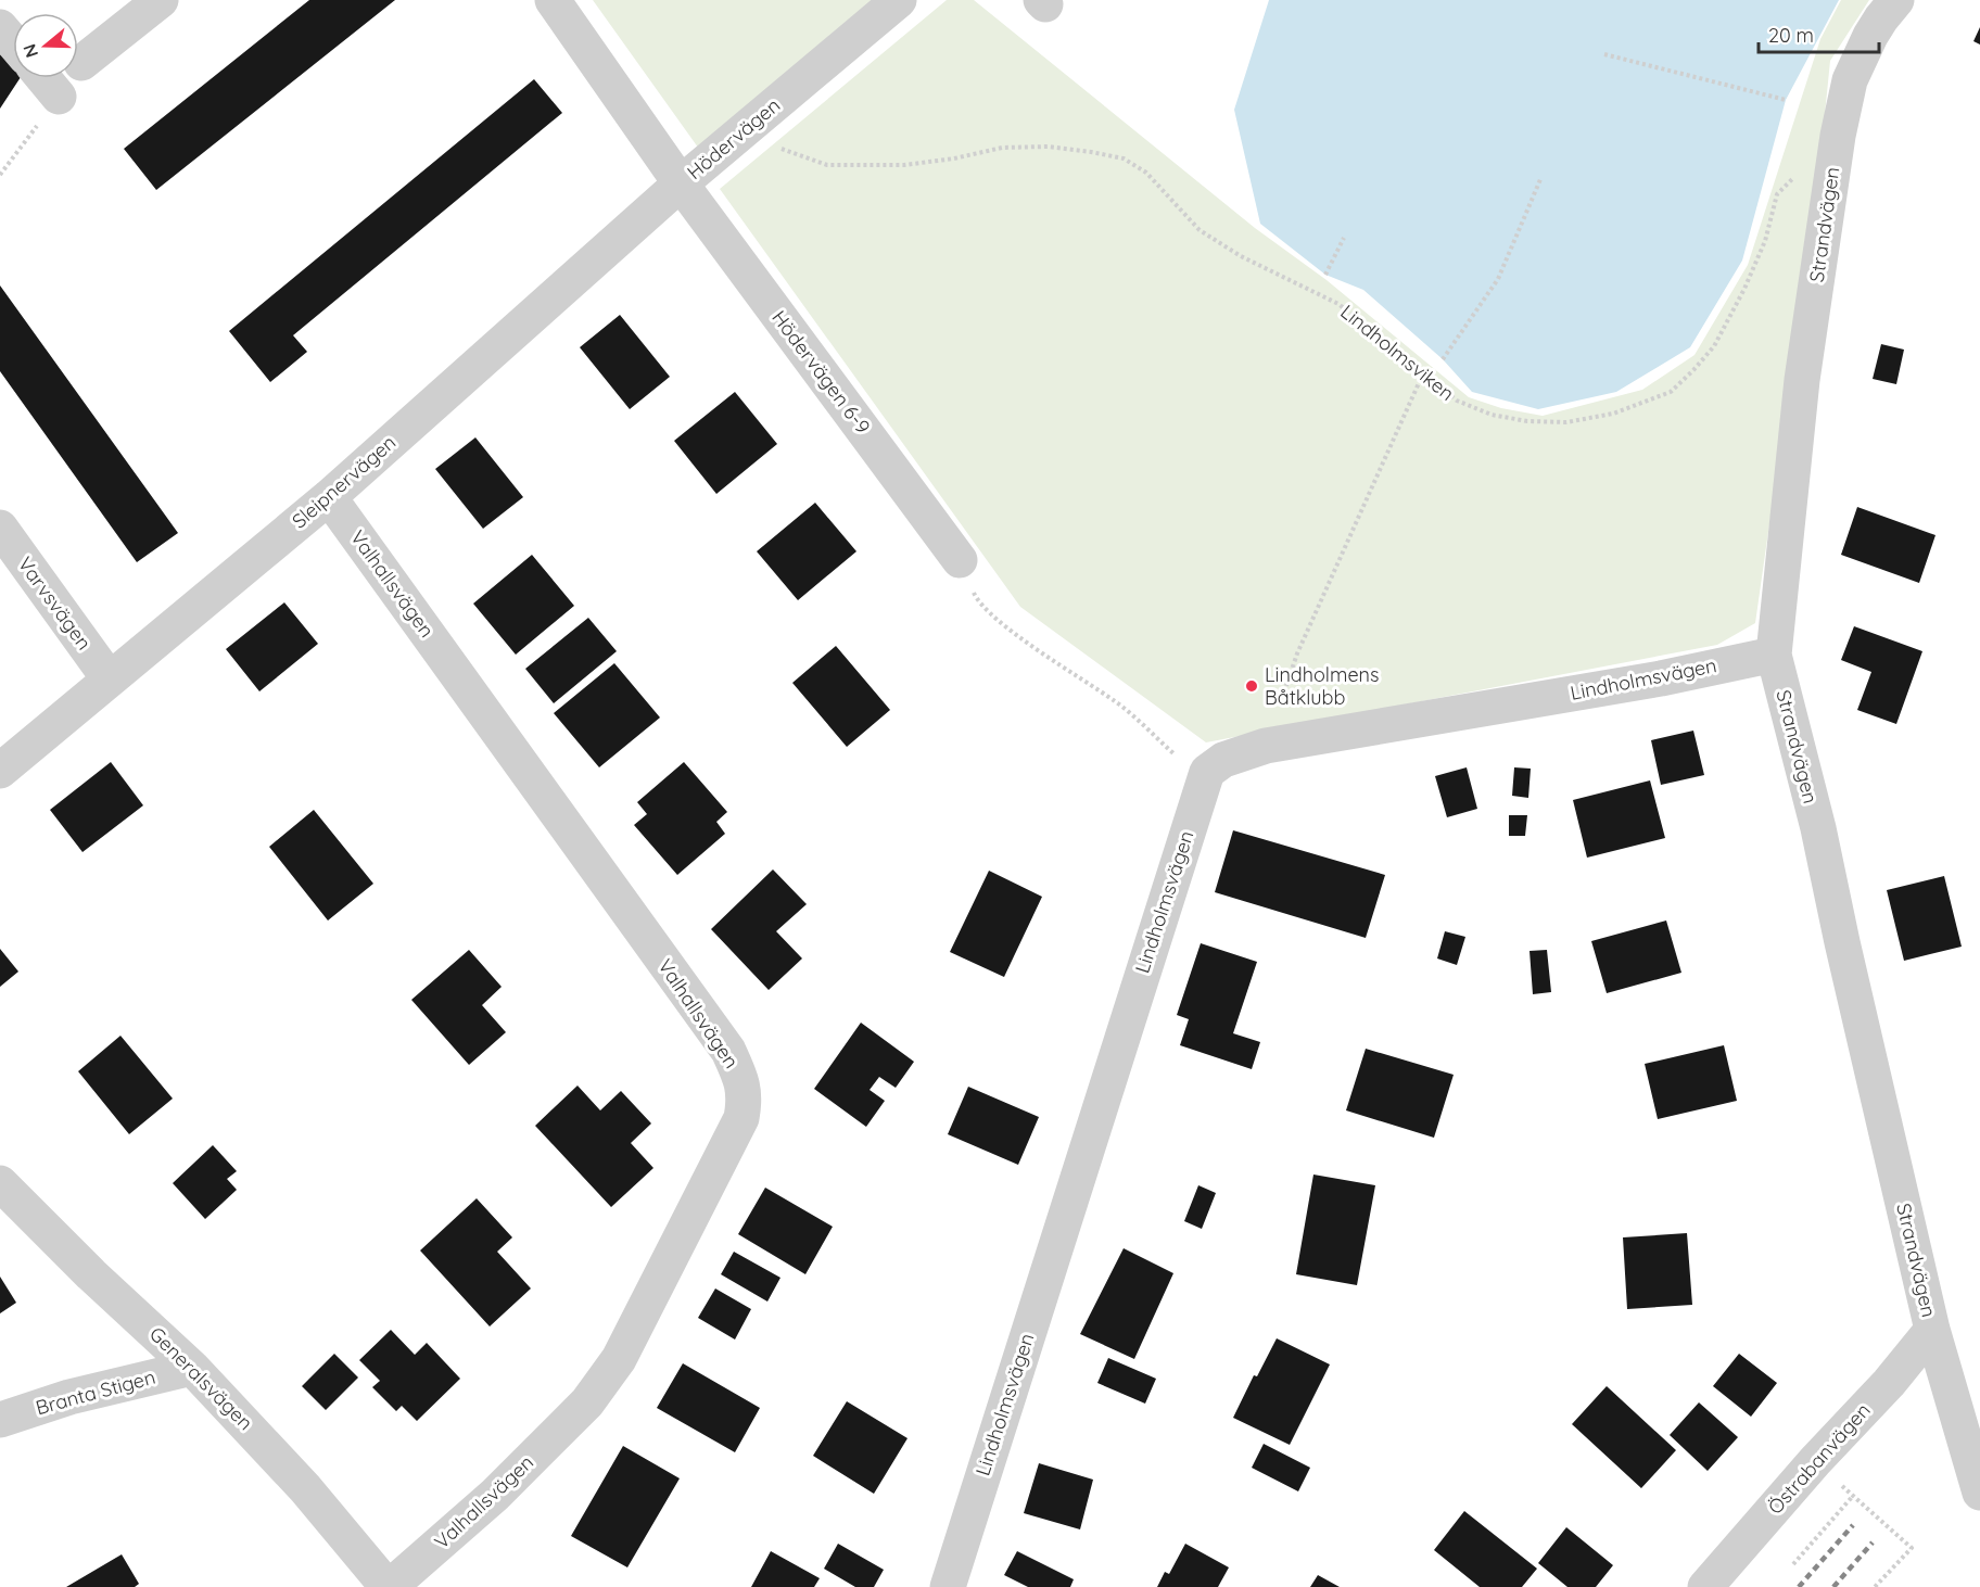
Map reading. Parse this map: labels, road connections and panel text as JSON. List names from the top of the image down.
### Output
{
  "streets": {
    "street": [
      "Hödervägen",
      "Strandvägen",
      "Hödervägen 6-9",
      "Sleipnervägen",
      "Valhallsvägen",
      "Varvsvägen",
      "Lindholmsvägen",
      "Generalsvägen",
      "Branta Stigen",
      "Östrabanvägen"
    ],
    "path": ["Lindholmsviken"]
  },
  "crossings": [
    ["Hödervägen", "Lindholmsviken"],
    ["Hödervägen", "Hödervägen 6-9"],
    ["Hödervägen", "Sleipnervägen"],
    ["Strandvägen", "Lindholmsvägen"],
    ["Strandvägen", "Östrabanvägen"],
    ["Hödervägen 6-9", "Sleipnervägen"],
    ["Sleipnervägen", "Valhallsvägen"],
    ["Sleipnervägen", "Varvsvägen"],
    ["Valhallsvägen", "Generalsvägen"],
    ["Generalsvägen", "Branta Stigen"]
  ],
  "places": ["Lindholmens Båtklubb"],
  "scale_bar": "20 m",
  "north": "left"
}
